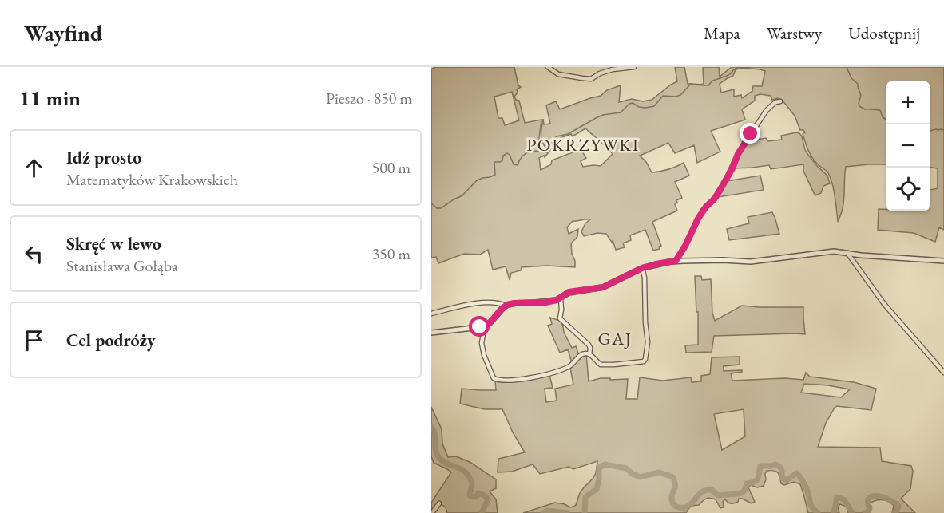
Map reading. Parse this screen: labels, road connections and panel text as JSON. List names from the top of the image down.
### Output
{
  "districts": ["POKRZYWKI", "GAJ"],
  "page": {
    "header": "Wayfind",
    "nav": ["Mapa", "Warstwy", "Udostępnij"],
    "heading": ["11 min", "Pieszo · 850 m"],
    "map_buttons": ["+", "−"],
    "list": [
      ["Idź prosto", "Matematyków Krakowskich", "500 m"],
      ["Skręć w lewo", "Stanisława Gołąba", "350 m"],
      "Cel podróży"
    ]
  }
}
